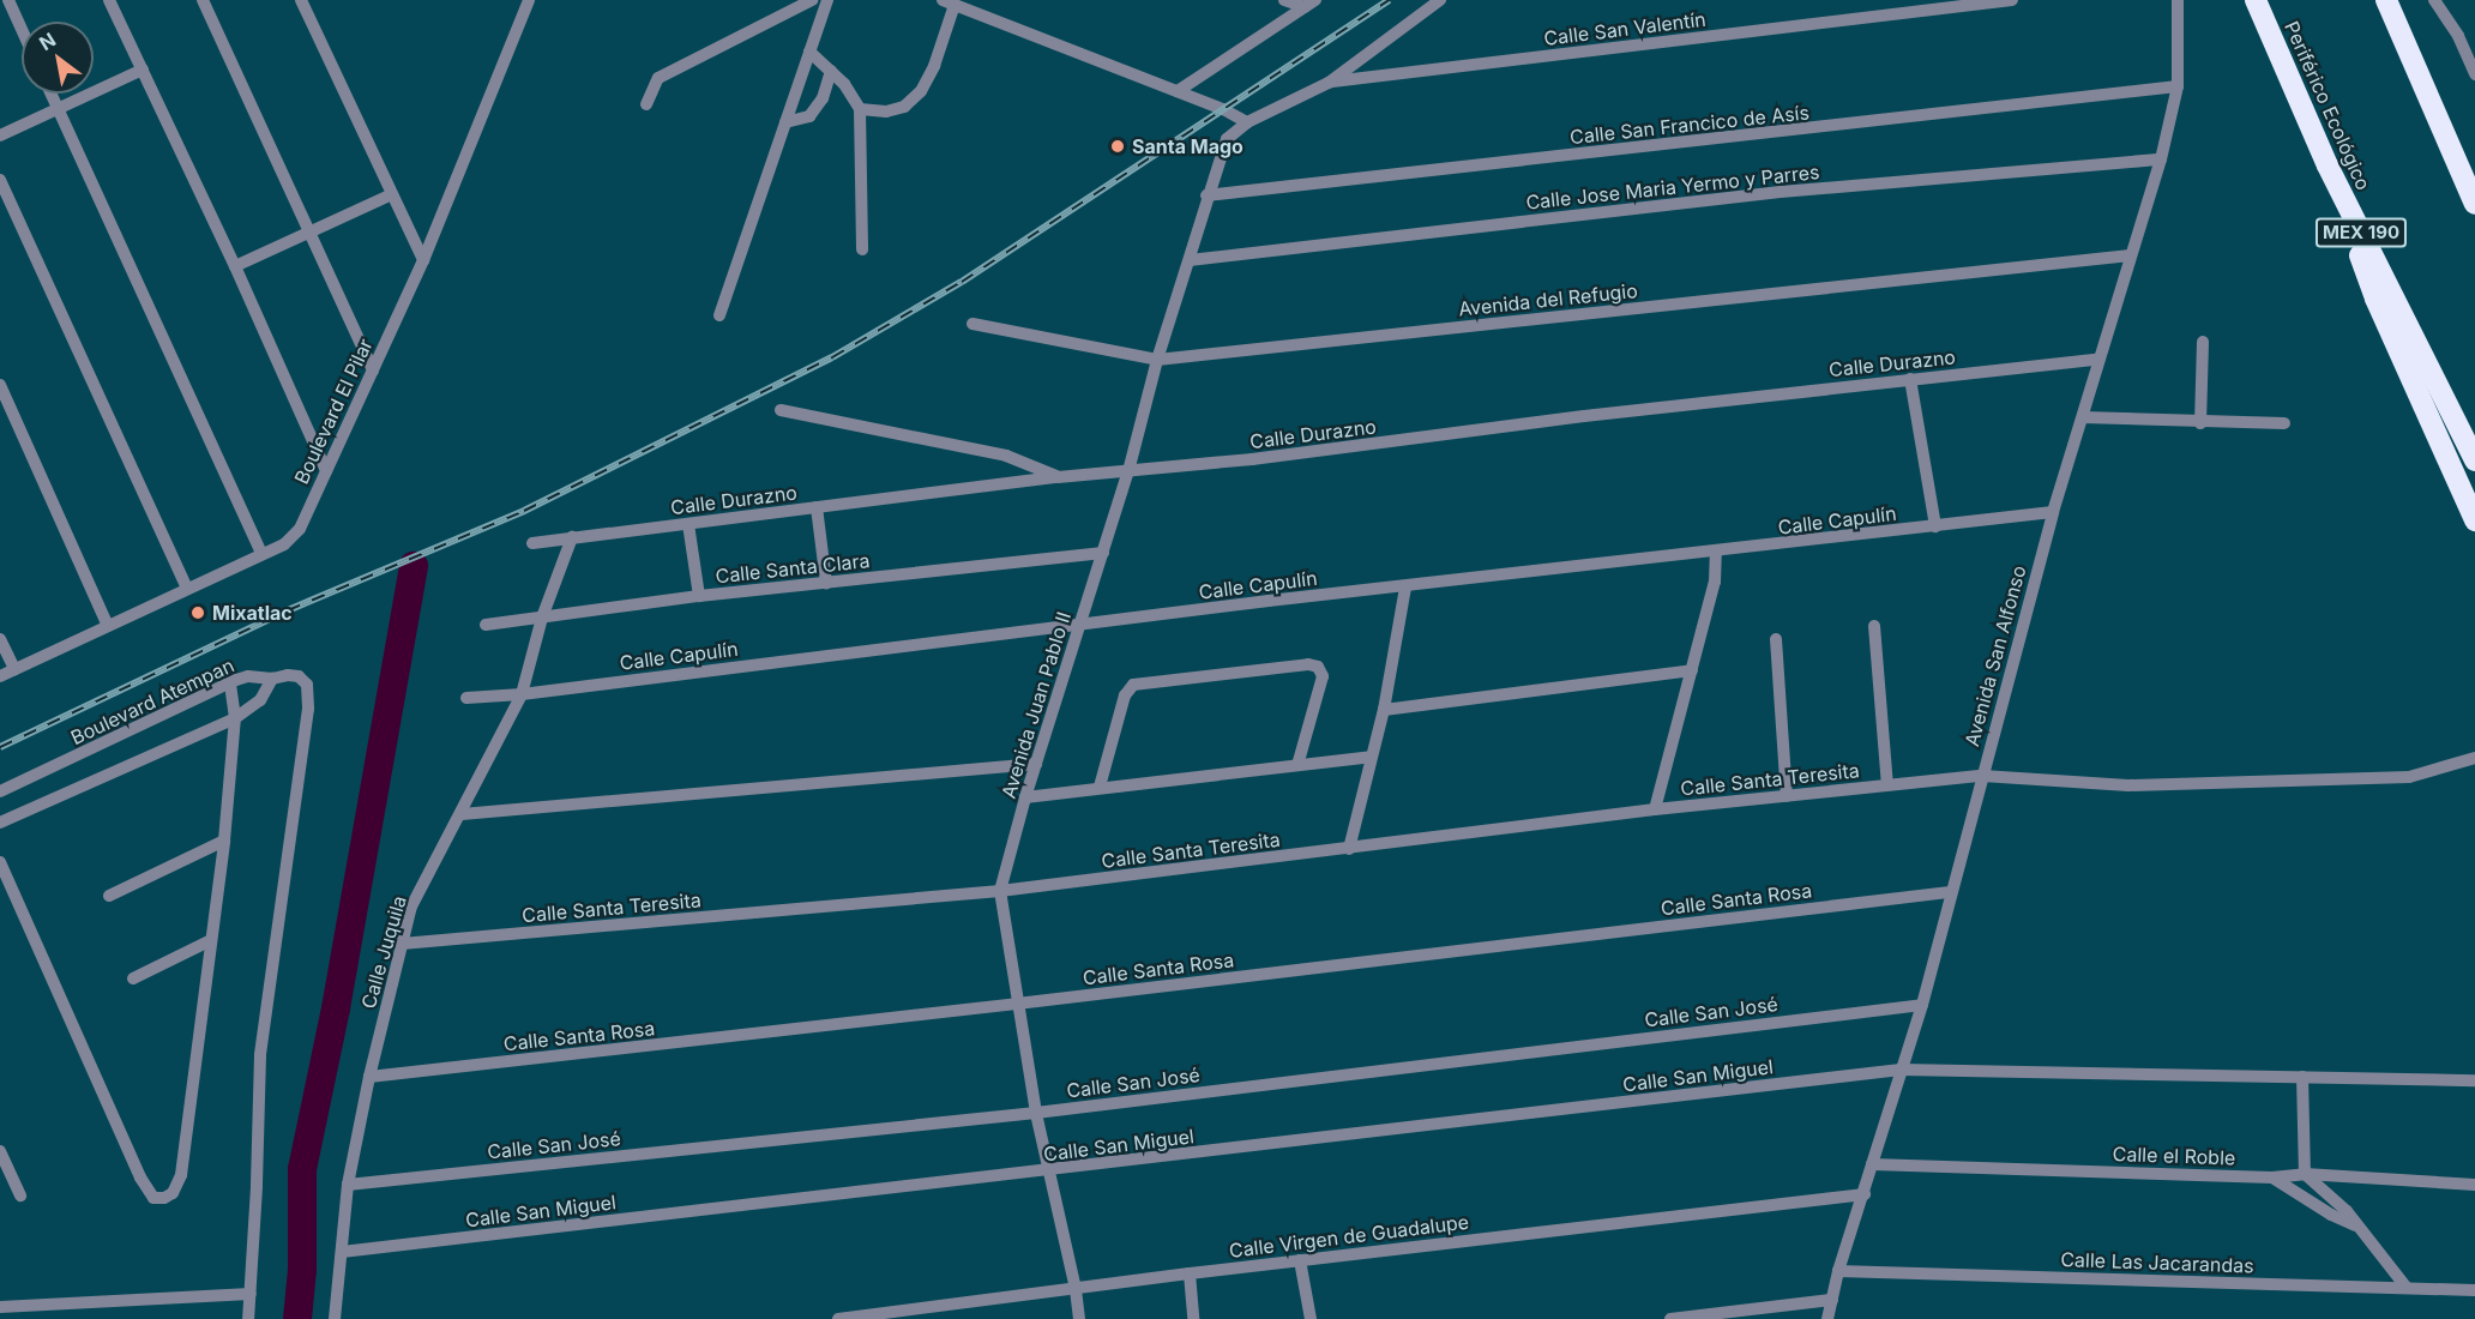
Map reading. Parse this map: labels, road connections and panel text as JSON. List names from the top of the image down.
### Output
{
  "streets": {
    "highway": ["Periférico Ecológico", "MEX 190"],
    "street": [
      "Calle San Valentín",
      "Calle San Francico de Asís",
      "Calle Jose Maria Yermo y Parres",
      "Avenida del Refugio",
      "Calle Durazno",
      "Boulevard El Pilar",
      "Calle Capulín",
      "Calle Santa Clara",
      "Avenida San Alfonso",
      "Boulevard Atempan",
      "Avenida Juan Pablo II",
      "Calle Santa Teresita",
      "Calle Santa Rosa",
      "Calle Juquila",
      "Calle San José",
      "Calle San Miguel",
      "Calle el Roble",
      "Calle Virgen de Guadalupe",
      "Calle Las Jacarandas"
    ]
  },
  "crossings": [
    ["Calle San Francico de Asís", "Avenida San Alfonso"],
    ["Calle San Francico de Asís", "Avenida Juan Pablo II"],
    ["Calle Jose Maria Yermo y Parres", "Avenida San Alfonso"],
    ["Calle Jose Maria Yermo y Parres", "Avenida Juan Pablo II"],
    ["Avenida del Refugio", "Avenida San Alfonso"],
    ["Avenida del Refugio", "Avenida Juan Pablo II"],
    ["Calle Durazno", "Avenida San Alfonso"],
    ["Calle Durazno", "Avenida Juan Pablo II"],
    ["Calle Durazno", "Calle Juquila"],
    ["Calle Capulín", "Avenida San Alfonso"],
    ["Calle Capulín", "Avenida Juan Pablo II"],
    ["Calle Capulín", "Calle Juquila"],
    ["Calle Santa Clara", "Avenida Juan Pablo II"],
    ["Calle Santa Clara", "Calle Juquila"],
    ["Avenida San Alfonso", "Calle Santa Teresita"],
    ["Avenida San Alfonso", "Calle Santa Rosa"],
    ["Avenida San Alfonso", "Calle San José"],
    ["Avenida San Alfonso", "Calle San Miguel"],
    ["Avenida San Alfonso", "Calle el Roble"],
    ["Avenida San Alfonso", "Calle Virgen de Guadalupe"],
    ["Avenida San Alfonso", "Calle Las Jacarandas"],
    ["Avenida Juan Pablo II", "Calle Santa Teresita"],
    ["Avenida Juan Pablo II", "Calle Santa Rosa"],
    ["Avenida Juan Pablo II", "Calle San José"],
    ["Avenida Juan Pablo II", "Calle San Miguel"],
    ["Avenida Juan Pablo II", "Calle Virgen de Guadalupe"],
    ["Calle Santa Teresita", "Calle Juquila"],
    ["Calle Santa Rosa", "Calle Juquila"],
    ["Calle Juquila", "Calle San José"],
    ["Calle Juquila", "Calle San Miguel"]
  ],
  "places": ["Santa Mago", "Mixatlac"],
  "north": "top left"
}
